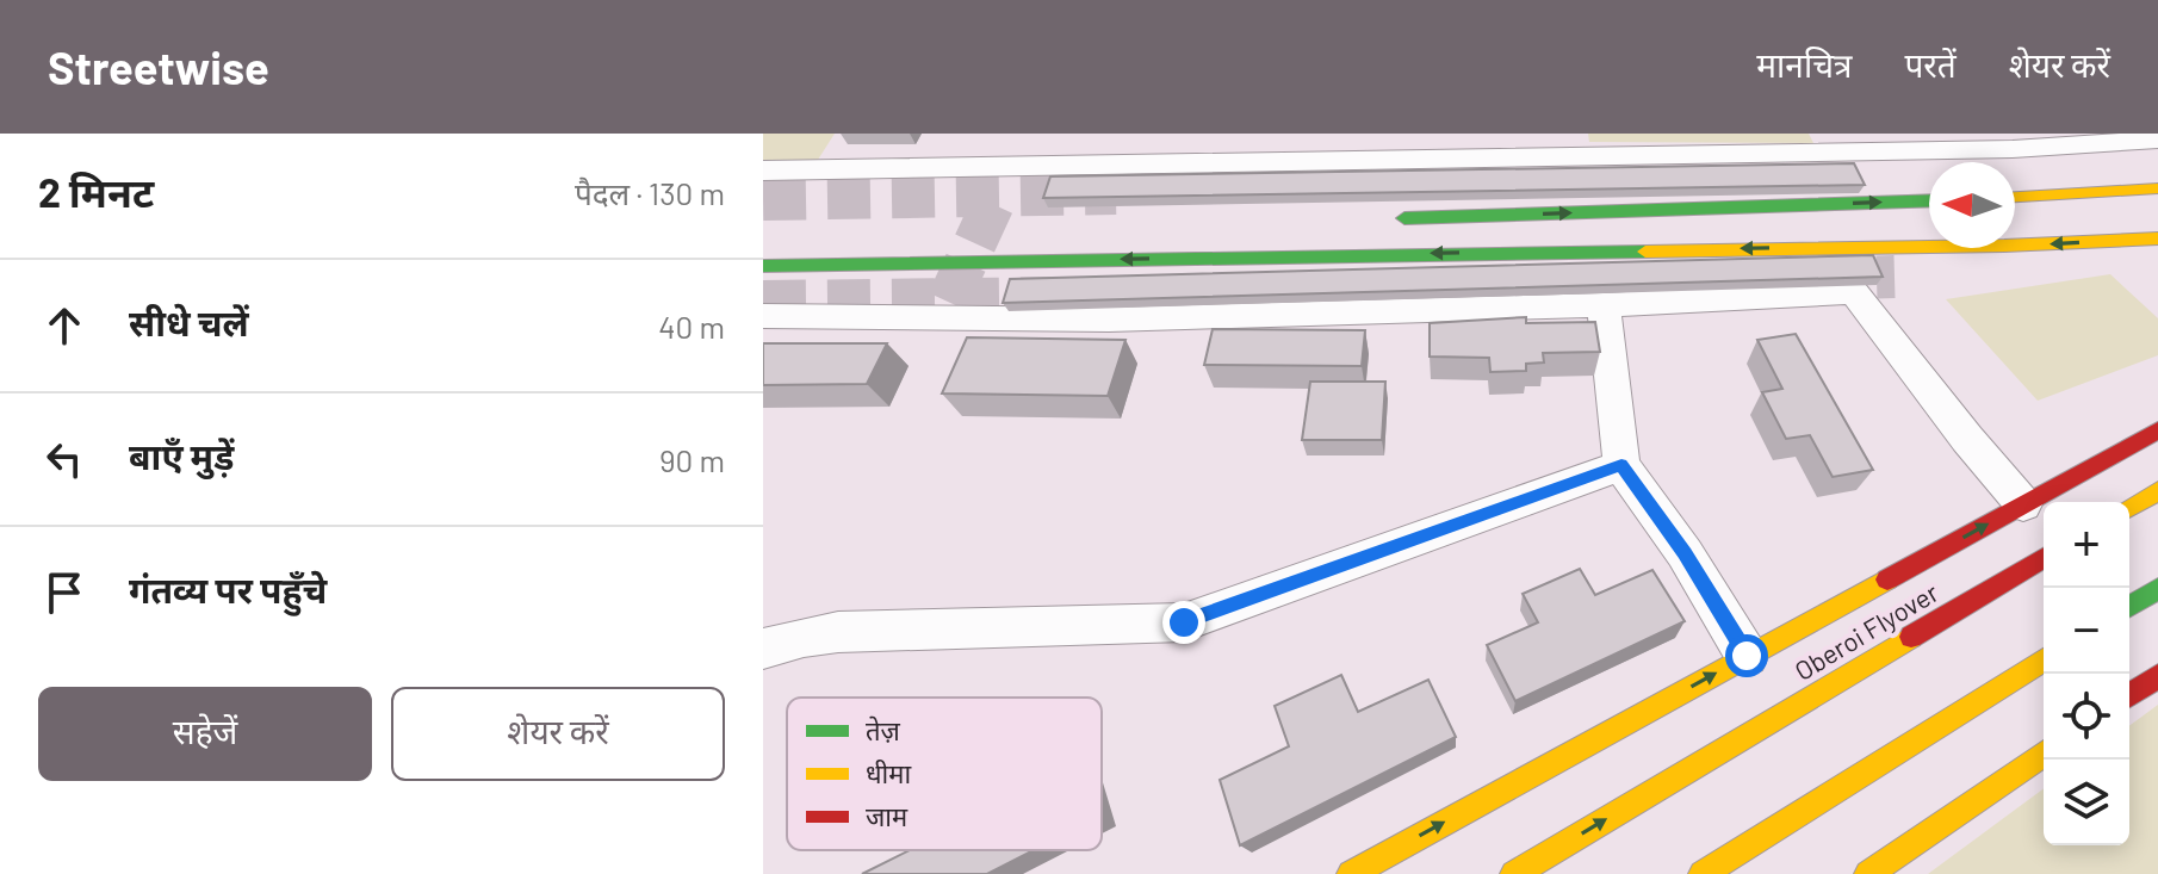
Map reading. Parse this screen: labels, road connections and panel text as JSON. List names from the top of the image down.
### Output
{
  "streets": {
    "main road": ["Oberoi Flyover"]
  },
  "legend": ["तेज़", "धीमा", "जाम"],
  "north": "left",
  "page": {
    "header": "Streetwise",
    "nav": ["मानचित्र", "परतें", "शेयर करें"],
    "heading": ["2 मिनट", "पैदल · 130 m"],
    "list": [
      ["सीधे चलें", "40 m"],
      ["बाएँ मुड़ें", "90 m"],
      "गंतव्य पर पहुँचे"
    ],
    "map_buttons": ["+", "−"],
    "buttons": ["सहेजें", "शेयर करें"]
  }
}
